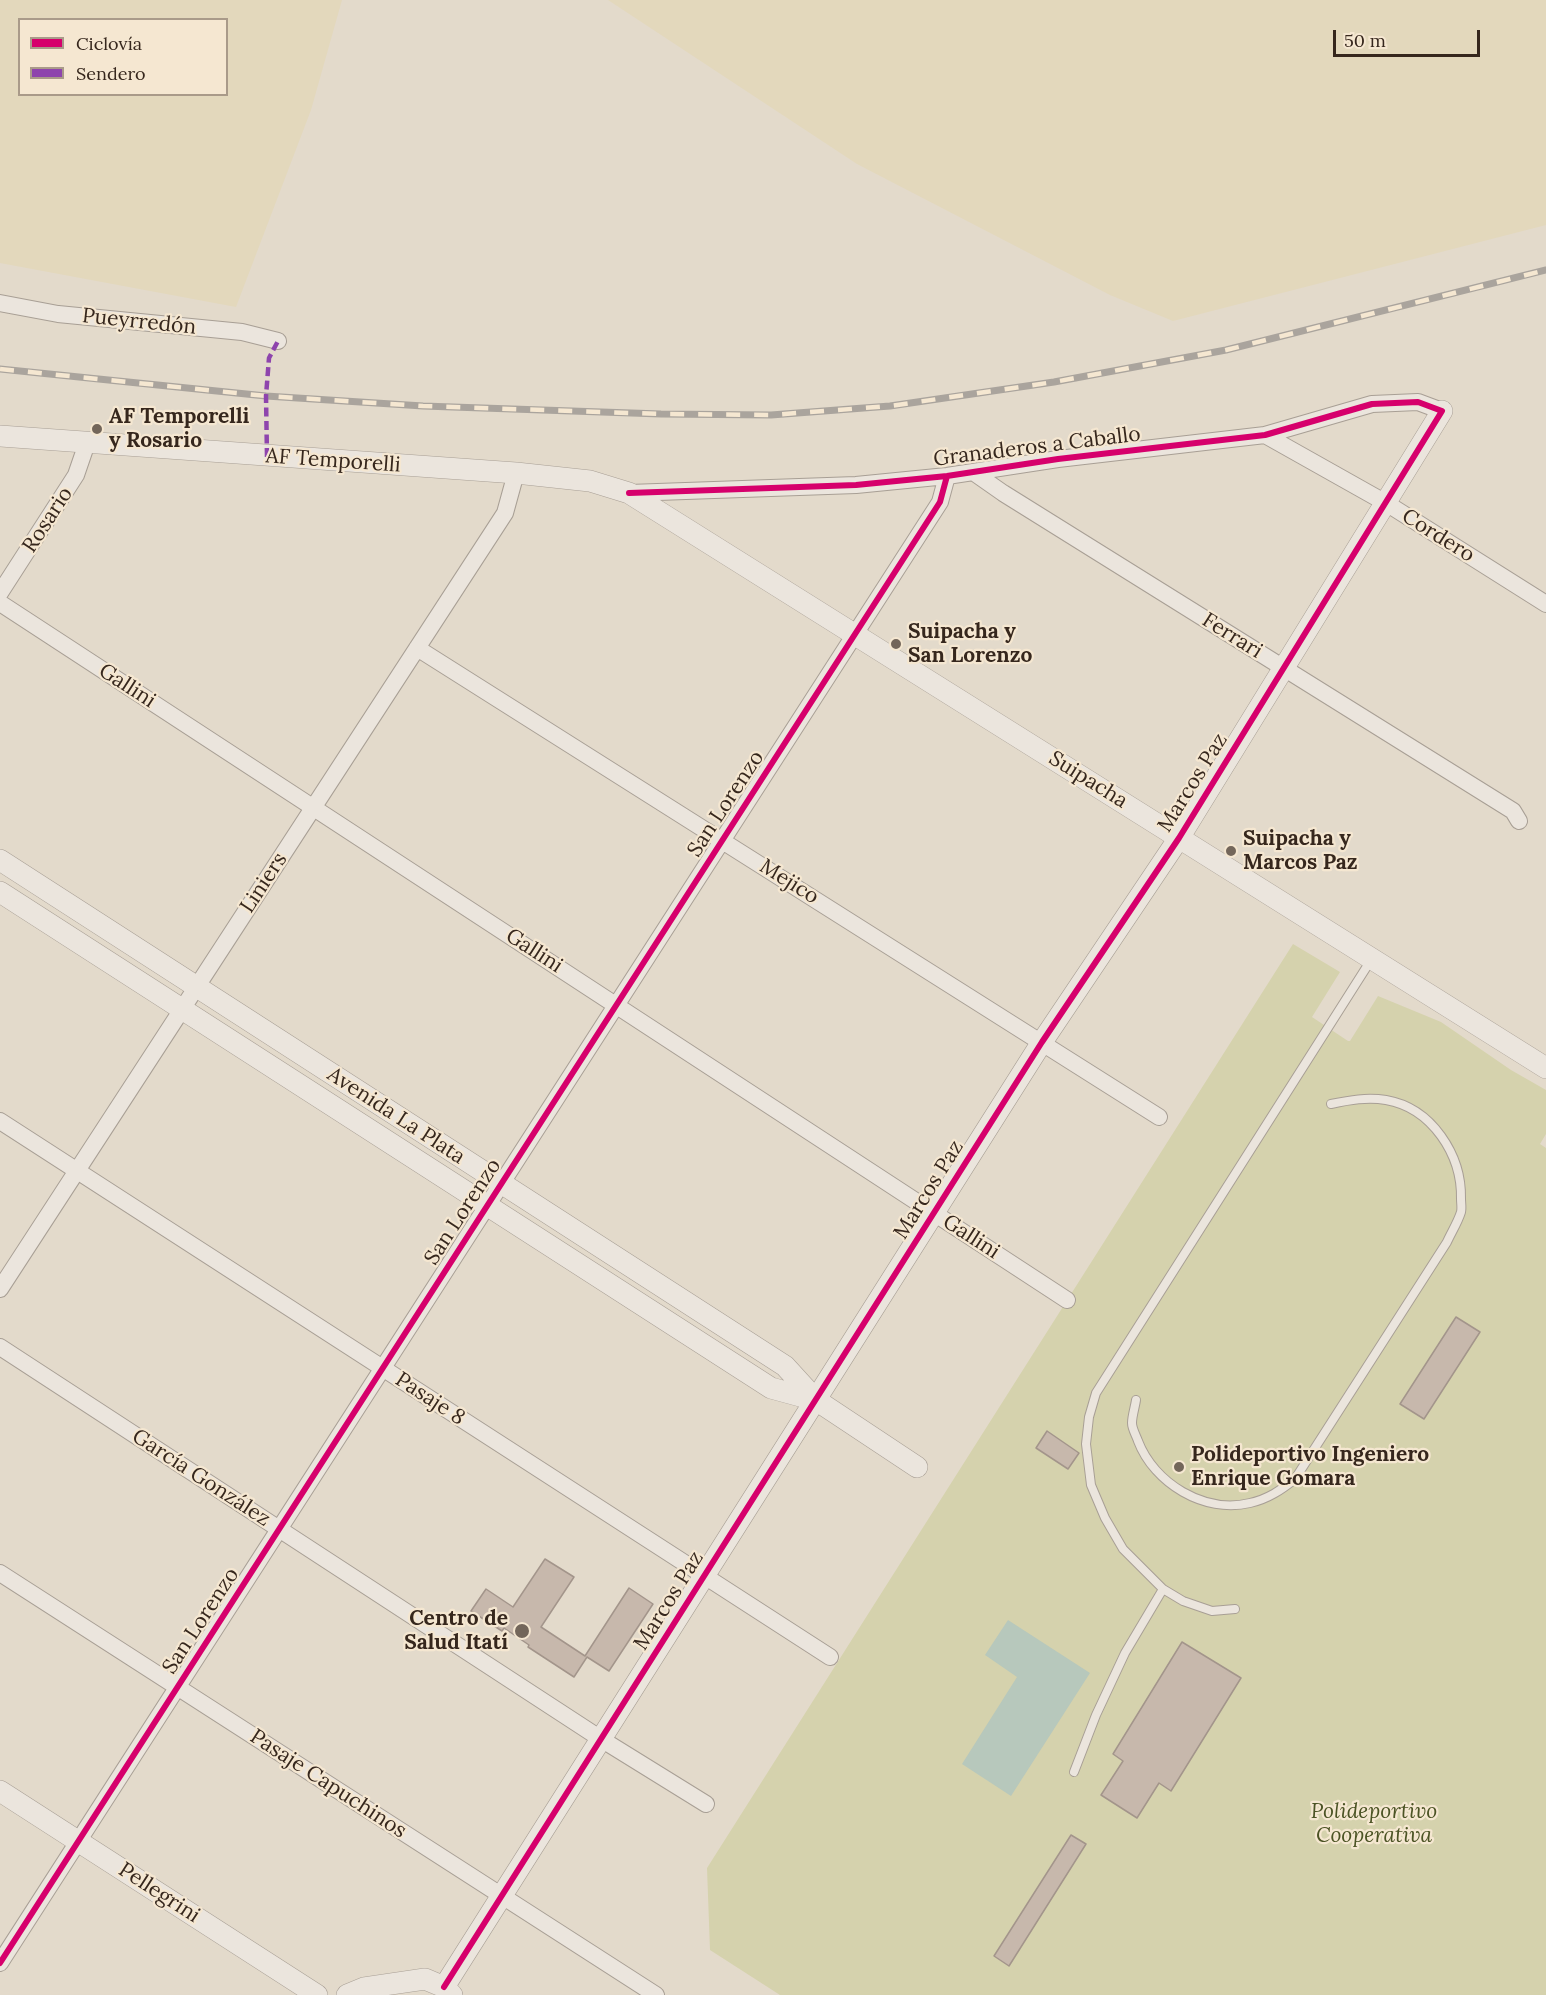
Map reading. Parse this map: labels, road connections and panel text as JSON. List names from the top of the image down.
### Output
{
  "streets": {
    "street": [
      "Pueyrredón",
      "Granaderos a Caballo",
      "AF Temporelli",
      "Rosario",
      "Cordero",
      "Ferrari",
      "Gallini",
      "Suipacha",
      "Marcos Paz",
      "San Lorenzo",
      "Mejico",
      "Liniers",
      "Avenida La Plata",
      "Pasaje 8",
      "García González",
      "Pasaje Capuchinos",
      "Pellegrini"
    ]
  },
  "crossings": [
    ["Granaderos a Caballo", "AF Temporelli"],
    ["Granaderos a Caballo", "Cordero"],
    ["Granaderos a Caballo", "Ferrari"],
    ["Granaderos a Caballo", "Suipacha"],
    ["Granaderos a Caballo", "Marcos Paz"],
    ["Granaderos a Caballo", "San Lorenzo"],
    ["AF Temporelli", "Rosario"],
    ["AF Temporelli", "Suipacha"],
    ["AF Temporelli", "Liniers"],
    ["Cordero", "Marcos Paz"],
    ["Ferrari", "Marcos Paz"],
    ["Gallini", "Marcos Paz"],
    ["Gallini", "San Lorenzo"],
    ["Gallini", "Liniers"],
    ["Suipacha", "Marcos Paz"],
    ["Suipacha", "San Lorenzo"],
    ["Marcos Paz", "Mejico"],
    ["Marcos Paz", "Avenida La Plata"],
    ["Marcos Paz", "Pasaje 8"],
    ["Marcos Paz", "García González"],
    ["Marcos Paz", "Pasaje Capuchinos"],
    ["San Lorenzo", "Mejico"],
    ["San Lorenzo", "Avenida La Plata"],
    ["San Lorenzo", "Pasaje 8"],
    ["San Lorenzo", "García González"],
    ["San Lorenzo", "Pasaje Capuchinos"],
    ["San Lorenzo", "Pellegrini"],
    ["Mejico", "Liniers"],
    ["Liniers", "Avenida La Plata"],
    ["Liniers", "Pasaje 8"]
  ],
  "parks": ["Polideportivo Cooperativa"],
  "places": [
    "AF Temporelli y Rosario",
    "Suipacha y San Lorenzo",
    "Suipacha y Marcos Paz",
    "Polideportivo Ingeniero Enrique Gomara",
    "Centro de Salud Itatí"
  ],
  "legend": ["Ciclovía", "Sendero"],
  "scale_bar": "50 m"
}
